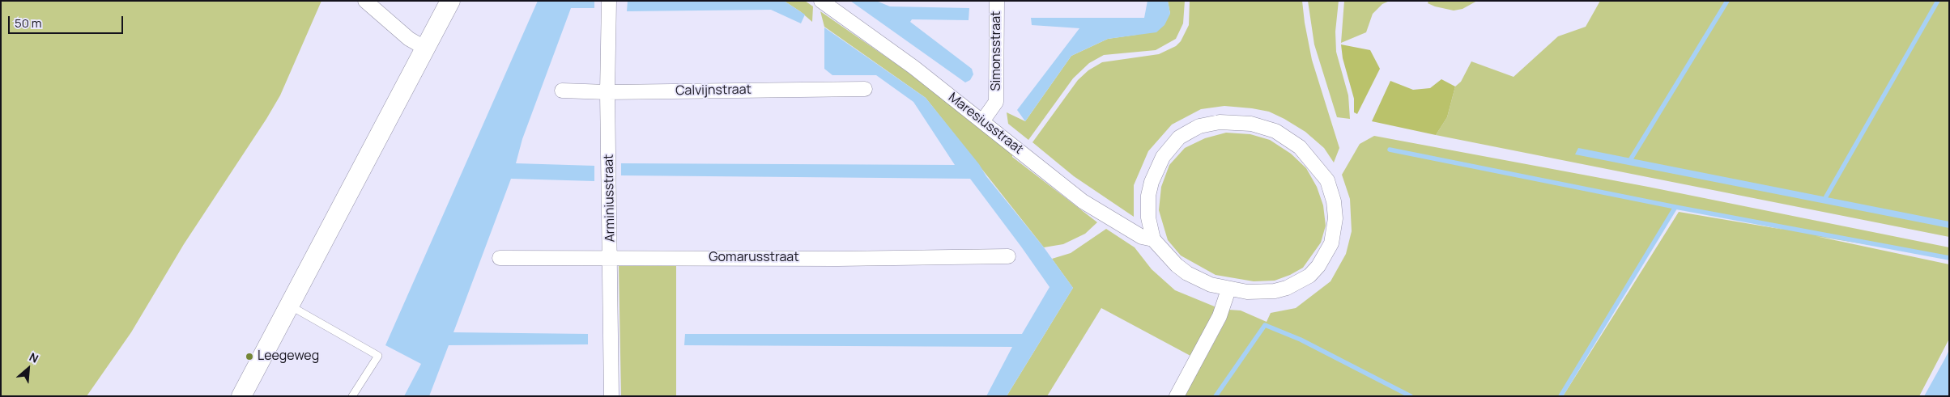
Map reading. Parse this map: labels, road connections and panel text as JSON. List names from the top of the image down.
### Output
{
  "streets": {
    "street": [
      "Simonsstraat",
      "Calvijnstraat",
      "Maresiusstraat",
      "Arminiusstraat",
      "Gomarusstraat"
    ]
  },
  "crossings": [
    ["Simonsstraat", "Maresiusstraat"],
    ["Calvijnstraat", "Arminiusstraat"],
    ["Arminiusstraat", "Gomarusstraat"]
  ],
  "places": ["Leegeweg"],
  "scale_bar": "50 m",
  "north": "top right"
}
